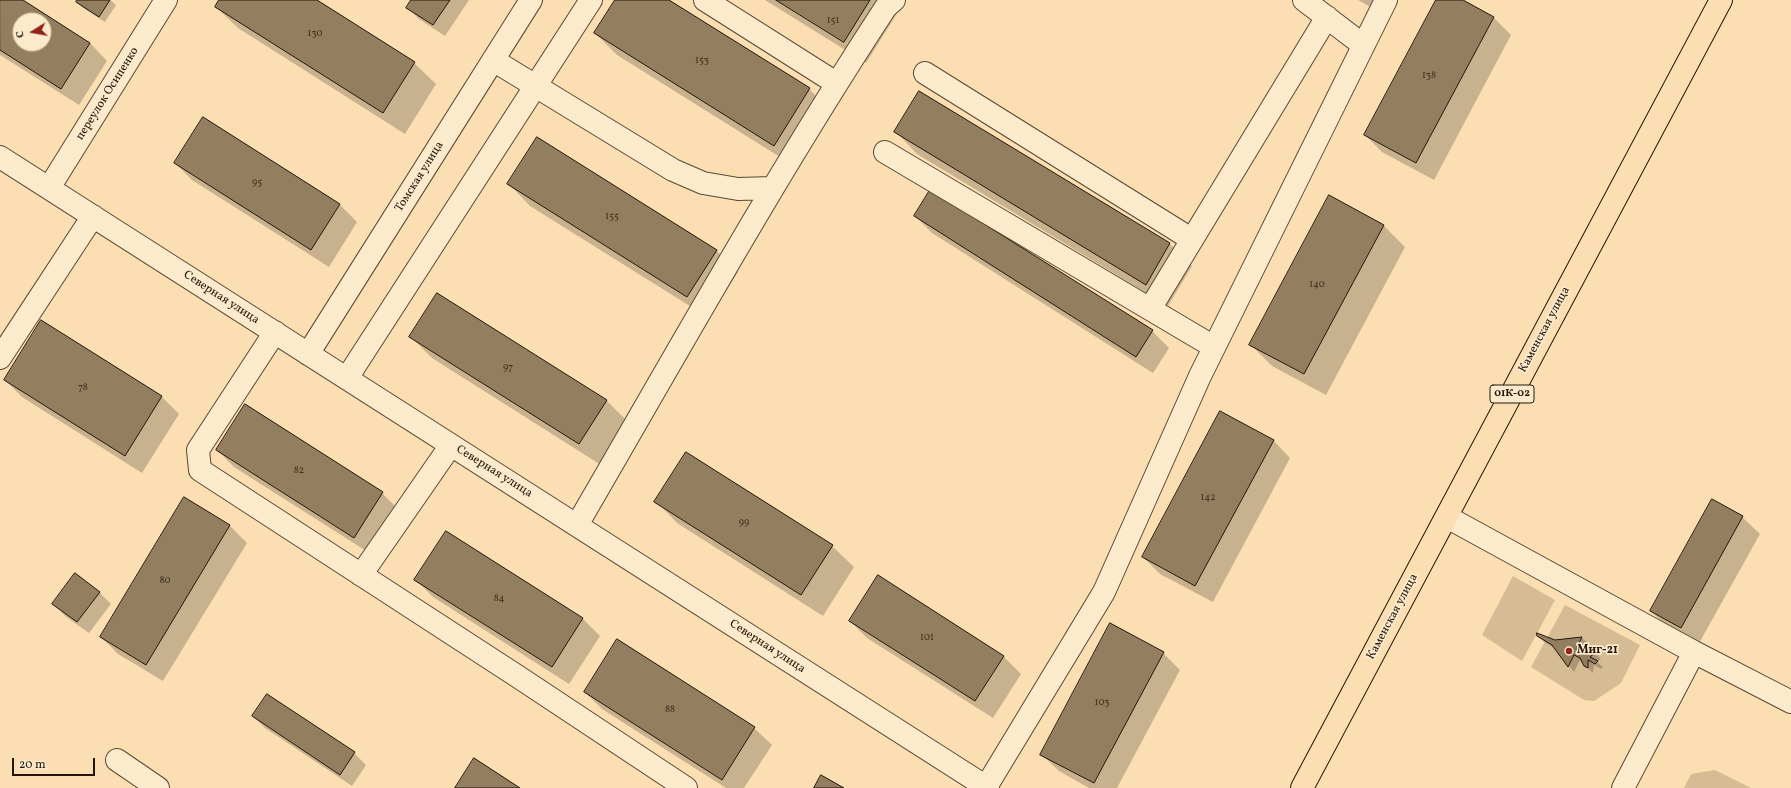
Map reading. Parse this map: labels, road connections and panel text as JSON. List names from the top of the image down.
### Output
{
  "streets": {
    "main road": ["Каменская улица", "01К-02"],
    "street": ["переулок Осипенко", "Томская улица", "Северная улица"]
  },
  "crossings": [
    ["переулок Осипенко", "Северная улица"],
    ["Томская улица", "Северная улица"]
  ],
  "places": ["Миг-21"],
  "house_numbers": [
    "151",
    "130",
    "153",
    "138",
    "95",
    "155",
    "140",
    "97",
    "78",
    "82",
    "142",
    "99",
    "80",
    "84",
    "101",
    "103",
    "88"
  ],
  "scale_bar": "20 m",
  "north": "left"
}
